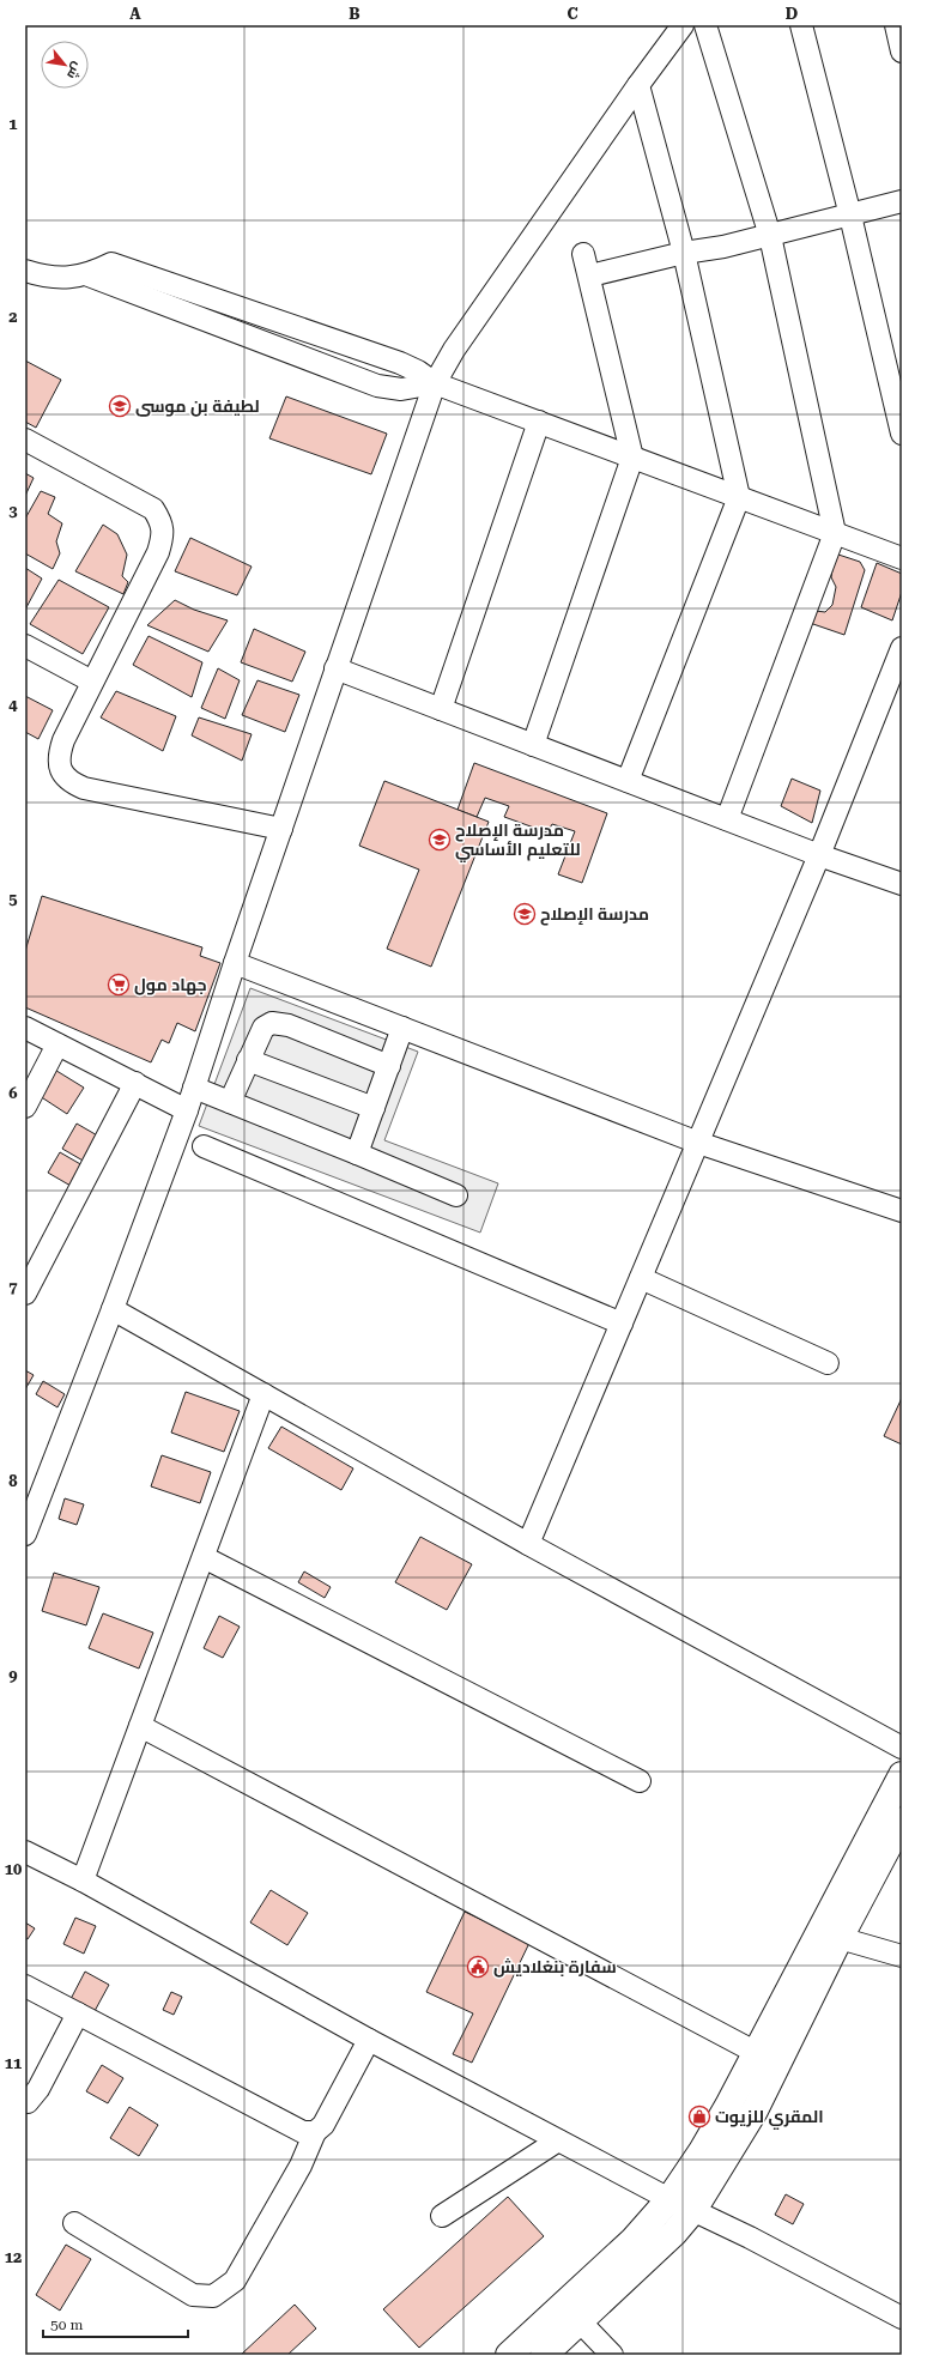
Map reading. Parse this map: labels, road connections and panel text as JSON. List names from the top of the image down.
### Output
{
  "places": {
    "school or university": ["لطيفة بن موسى", "مدرسة الإصلاح للتعليم الأساسي", "مدرسة الإصلاح"],
    "supermarket": ["جهاد مول"],
    "public building": ["سفارة بنغلاديش"],
    "shop": ["المقري للزيوت"]
  },
  "scale_bar": "50 m",
  "north": "bottom right",
  "grid": {
    "columns": [
      "A",
      "B",
      "C",
      "D"
    ],
    "rows": [
      "1",
      "2",
      "3",
      "4",
      "5",
      "6",
      "7",
      "8",
      "9",
      "10",
      "11",
      "12"
    ]
  }
}
